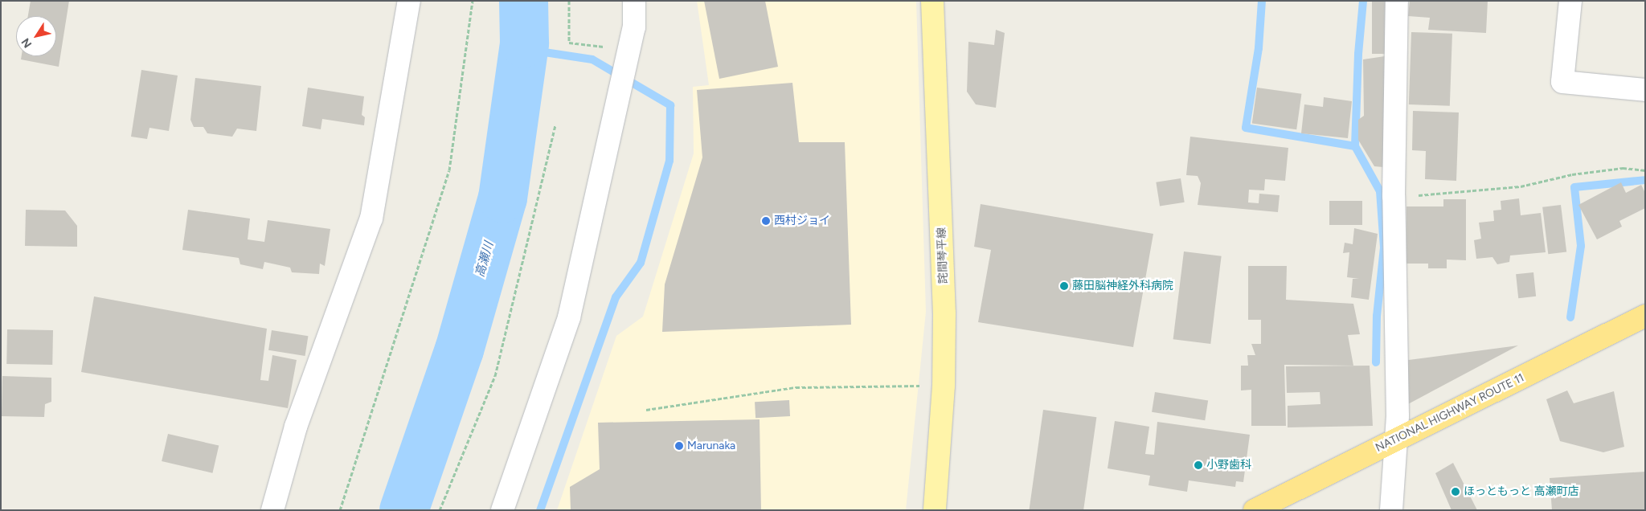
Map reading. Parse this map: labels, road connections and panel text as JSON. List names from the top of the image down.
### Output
{
  "streets": {
    "highway": ["NATIONAL HIGHWAY ROUTE 11"],
    "main road": ["詫間琴平線"]
  },
  "water": ["高瀬川"],
  "places": [
    "西村ジョイ",
    "藤田脳神経外科病院",
    "Marunaka",
    "小野歯科",
    "ほっともっと 高瀬町店"
  ],
  "north": "bottom left"
}
